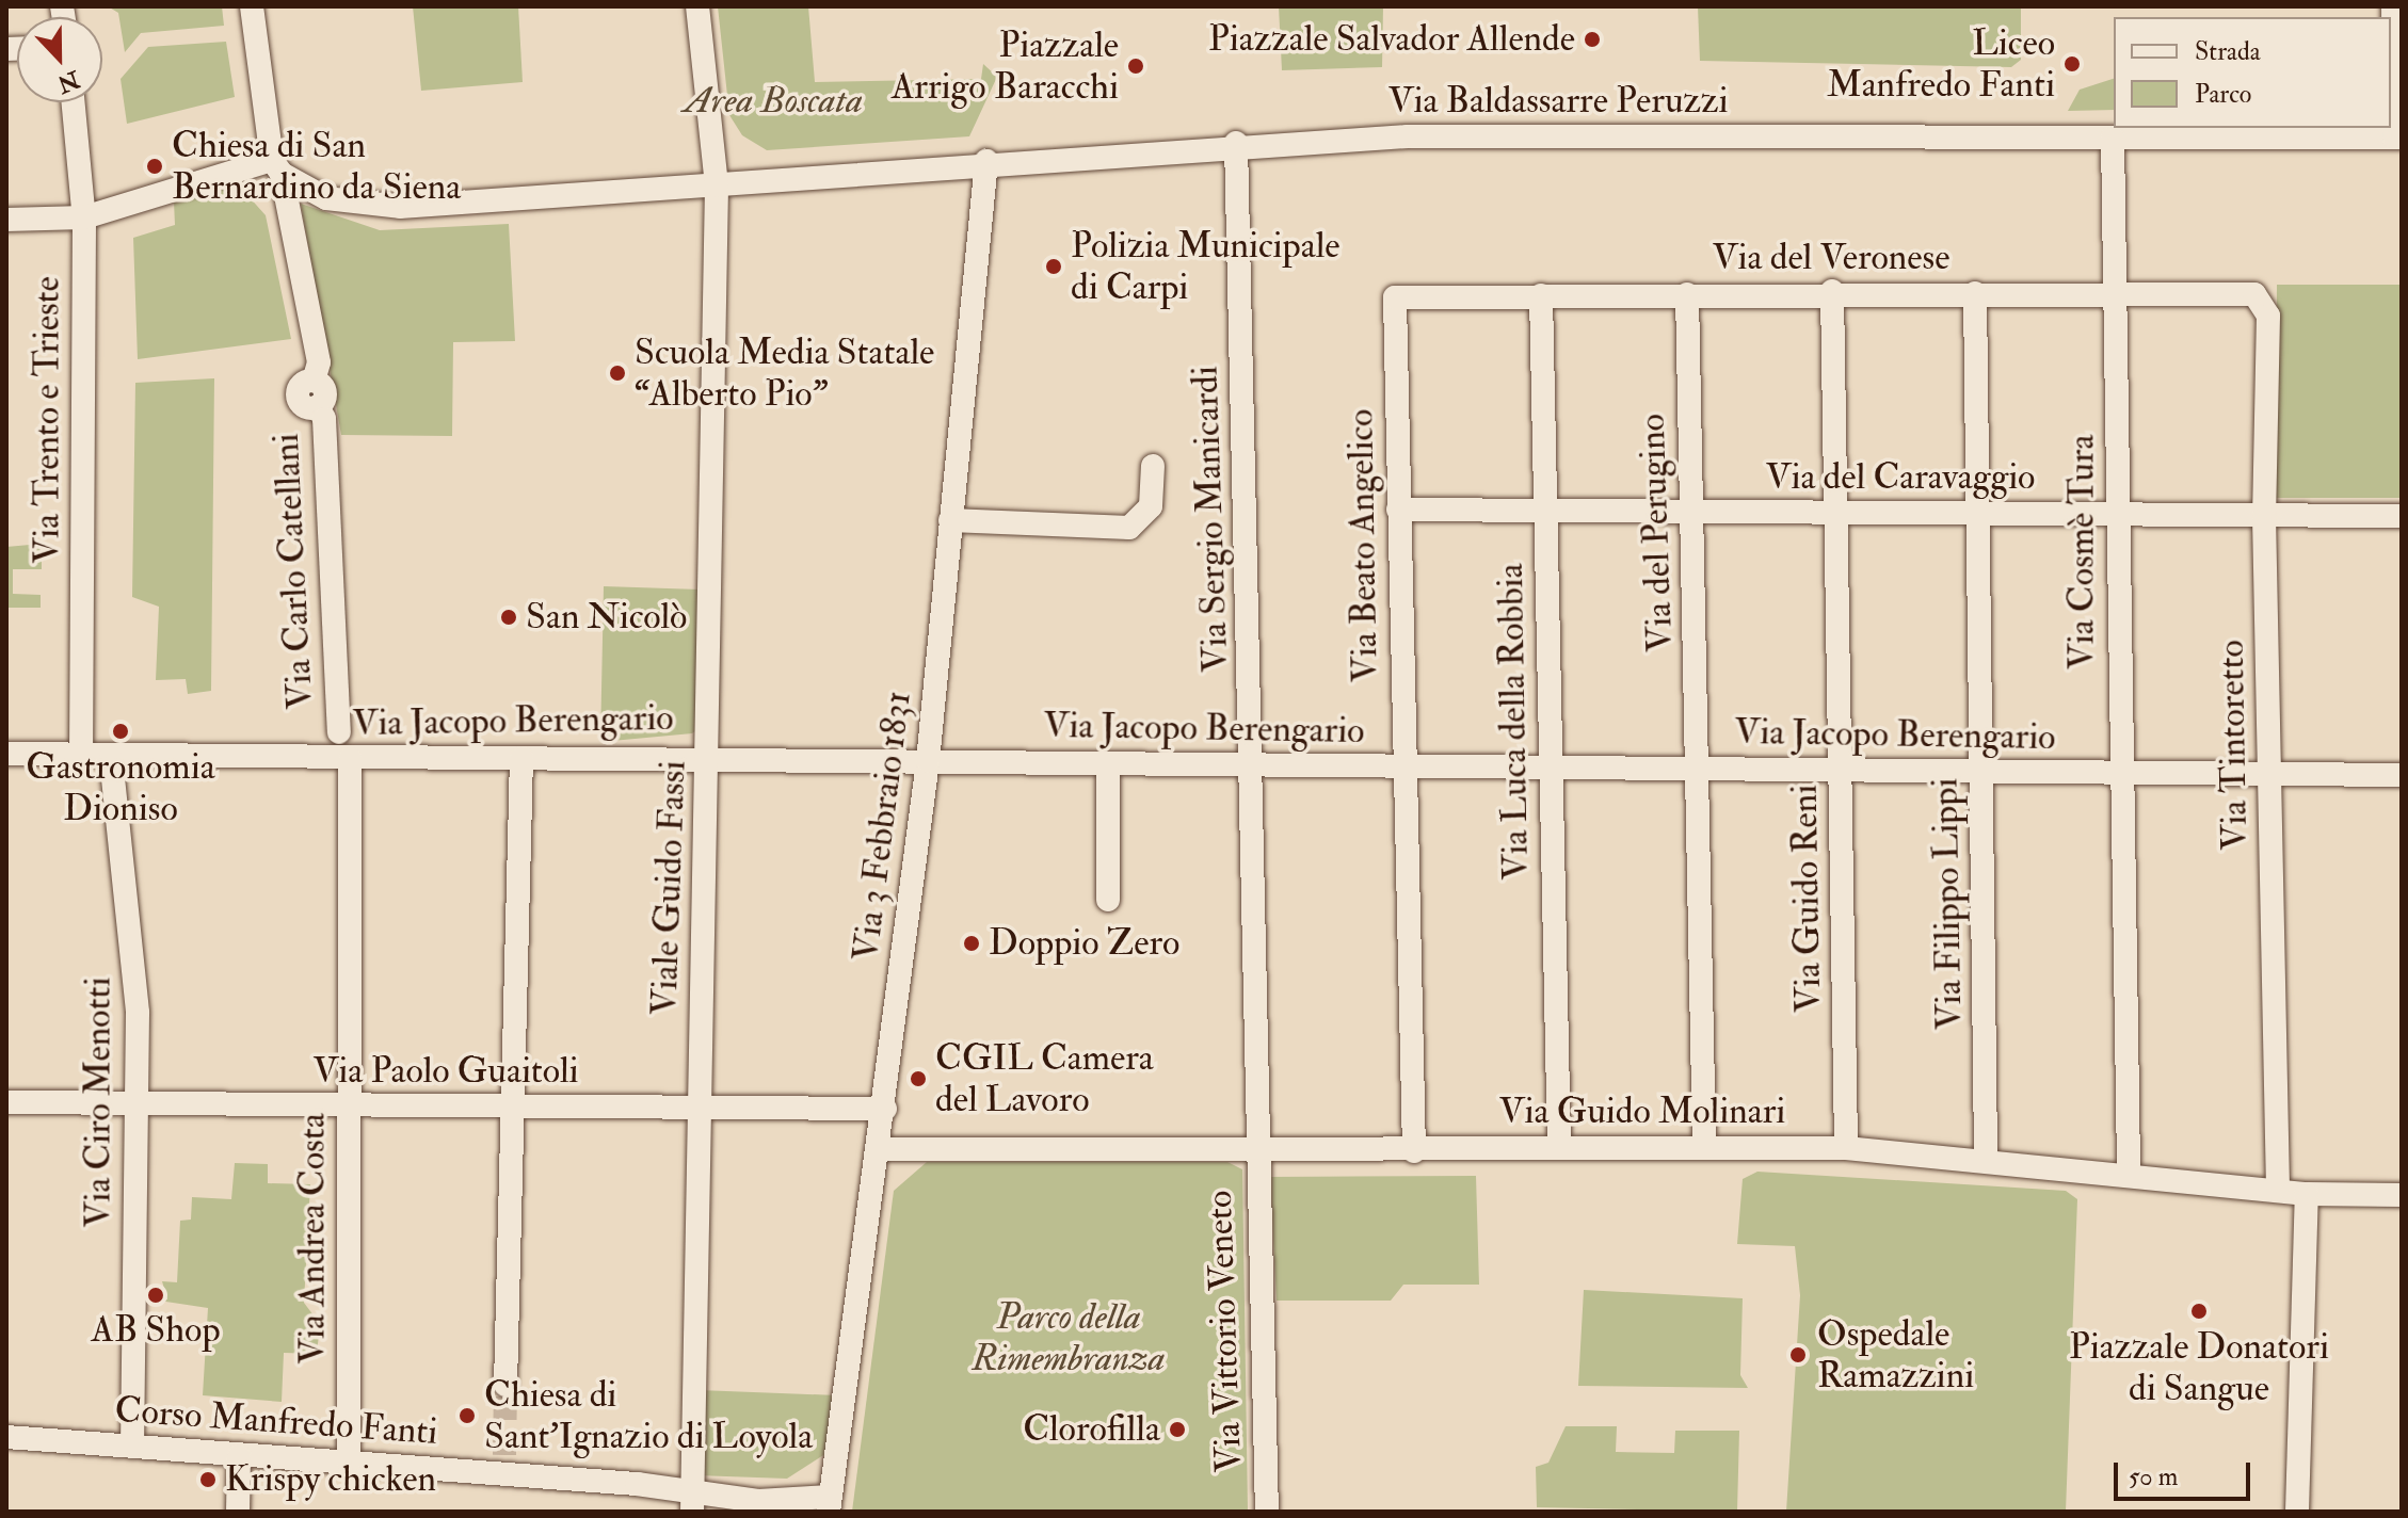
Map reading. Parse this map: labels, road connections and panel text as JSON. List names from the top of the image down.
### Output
{
  "streets": {
    "street": [
      "Via Baldassarre Peruzzi",
      "Via del Veronese",
      "Via Trento e Trieste",
      "Via del Caravaggio",
      "Via Sergio Manicardi",
      "Via del Perugino",
      "Via Beato Angelico",
      "Via Cosmè Tura",
      "Via Carlo Catellani",
      "Via Jacopo Berengario",
      "Via Luca della Robbia",
      "Via Tintoretto",
      "Via 3 Febbraio 1831",
      "Viale Guido Fassi",
      "Via Guido Reni",
      "Via Filippo Lippi",
      "Via Paolo Guaitoli",
      "Via Ciro Menotti",
      "Via Guido Molinari",
      "Via Andrea Costa",
      "Via Vittorio Veneto",
      "Corso Manfredo Fanti"
    ]
  },
  "crossings": [
    ["Via Baldassarre Peruzzi", "Via Sergio Manicardi"],
    ["Via Baldassarre Peruzzi", "Via Cosmè Tura"],
    ["Via Baldassarre Peruzzi", "Via 3 Febbraio 1831"],
    ["Via Baldassarre Peruzzi", "Viale Guido Fassi"],
    ["Via del Veronese", "Via del Perugino"],
    ["Via del Veronese", "Via Beato Angelico"],
    ["Via del Veronese", "Via Cosmè Tura"],
    ["Via del Veronese", "Via Luca della Robbia"],
    ["Via del Veronese", "Via Tintoretto"],
    ["Via del Veronese", "Via Guido Reni"],
    ["Via del Veronese", "Via Filippo Lippi"],
    ["Via Trento e Trieste", "Via Jacopo Berengario"],
    ["Via del Caravaggio", "Via del Perugino"],
    ["Via del Caravaggio", "Via Beato Angelico"],
    ["Via del Caravaggio", "Via Cosmè Tura"],
    ["Via del Caravaggio", "Via Luca della Robbia"],
    ["Via del Caravaggio", "Via Tintoretto"],
    ["Via del Caravaggio", "Via Guido Reni"],
    ["Via del Caravaggio", "Via Filippo Lippi"],
    ["Via Sergio Manicardi", "Via Jacopo Berengario"],
    ["Via Sergio Manicardi", "Via Guido Molinari"],
    ["Via Sergio Manicardi", "Via Vittorio Veneto"],
    ["Via del Perugino", "Via Jacopo Berengario"],
    ["Via del Perugino", "Via Guido Molinari"],
    ["Via Beato Angelico", "Via Jacopo Berengario"],
    ["Via Beato Angelico", "Via Guido Molinari"],
    ["Via Cosmè Tura", "Via Jacopo Berengario"],
    ["Via Cosmè Tura", "Via Guido Molinari"],
    ["Via Carlo Catellani", "Via Jacopo Berengario"],
    ["Via Carlo Catellani", "Via Andrea Costa"],
    ["Via Jacopo Berengario", "Via Luca della Robbia"],
    ["Via Jacopo Berengario", "Via Tintoretto"],
    ["Via Jacopo Berengario", "Via 3 Febbraio 1831"],
    ["Via Jacopo Berengario", "Viale Guido Fassi"],
    ["Via Jacopo Berengario", "Via Guido Reni"],
    ["Via Jacopo Berengario", "Via Filippo Lippi"],
    ["Via Jacopo Berengario", "Via Ciro Menotti"],
    ["Via Jacopo Berengario", "Via Andrea Costa"],
    ["Via Luca della Robbia", "Via Guido Molinari"],
    ["Via Tintoretto", "Via Guido Molinari"],
    ["Via 3 Febbraio 1831", "Via Paolo Guaitoli"],
    ["Via 3 Febbraio 1831", "Via Guido Molinari"],
    ["Via 3 Febbraio 1831", "Corso Manfredo Fanti"],
    ["Viale Guido Fassi", "Via Paolo Guaitoli"],
    ["Viale Guido Fassi", "Corso Manfredo Fanti"],
    ["Via Guido Reni", "Via Guido Molinari"],
    ["Via Filippo Lippi", "Via Guido Molinari"],
    ["Via Paolo Guaitoli", "Via Ciro Menotti"],
    ["Via Paolo Guaitoli", "Via Andrea Costa"],
    ["Via Ciro Menotti", "Corso Manfredo Fanti"],
    ["Via Guido Molinari", "Via Vittorio Veneto"],
    ["Via Andrea Costa", "Corso Manfredo Fanti"]
  ],
  "parks": ["Area Boscata", "Parco della Rimembranza"],
  "places": [
    "Piazzale Salvador Allende",
    "Liceo Manfredo Fanti",
    "Piazzale Arrigo Baracchi",
    "Chiesa di San Bernardino da Siena",
    "Polizia Municipale di Carpi",
    "Scuola Media Statale “Alberto Pio”",
    "San Nicolò",
    "Gastronomia Dioniso",
    "Doppio Zero",
    "CGIL Camera del Lavoro",
    "AB Shop",
    "Piazzale Donatori di Sangue",
    "Ospedale Ramazzini",
    "Chiesa di Sant'Ignazio di Loyola",
    "Clorofilla",
    "Krispy chicken"
  ],
  "legend": ["Strada", "Parco"],
  "scale_bar": "50 m",
  "north": "bottom"
}
